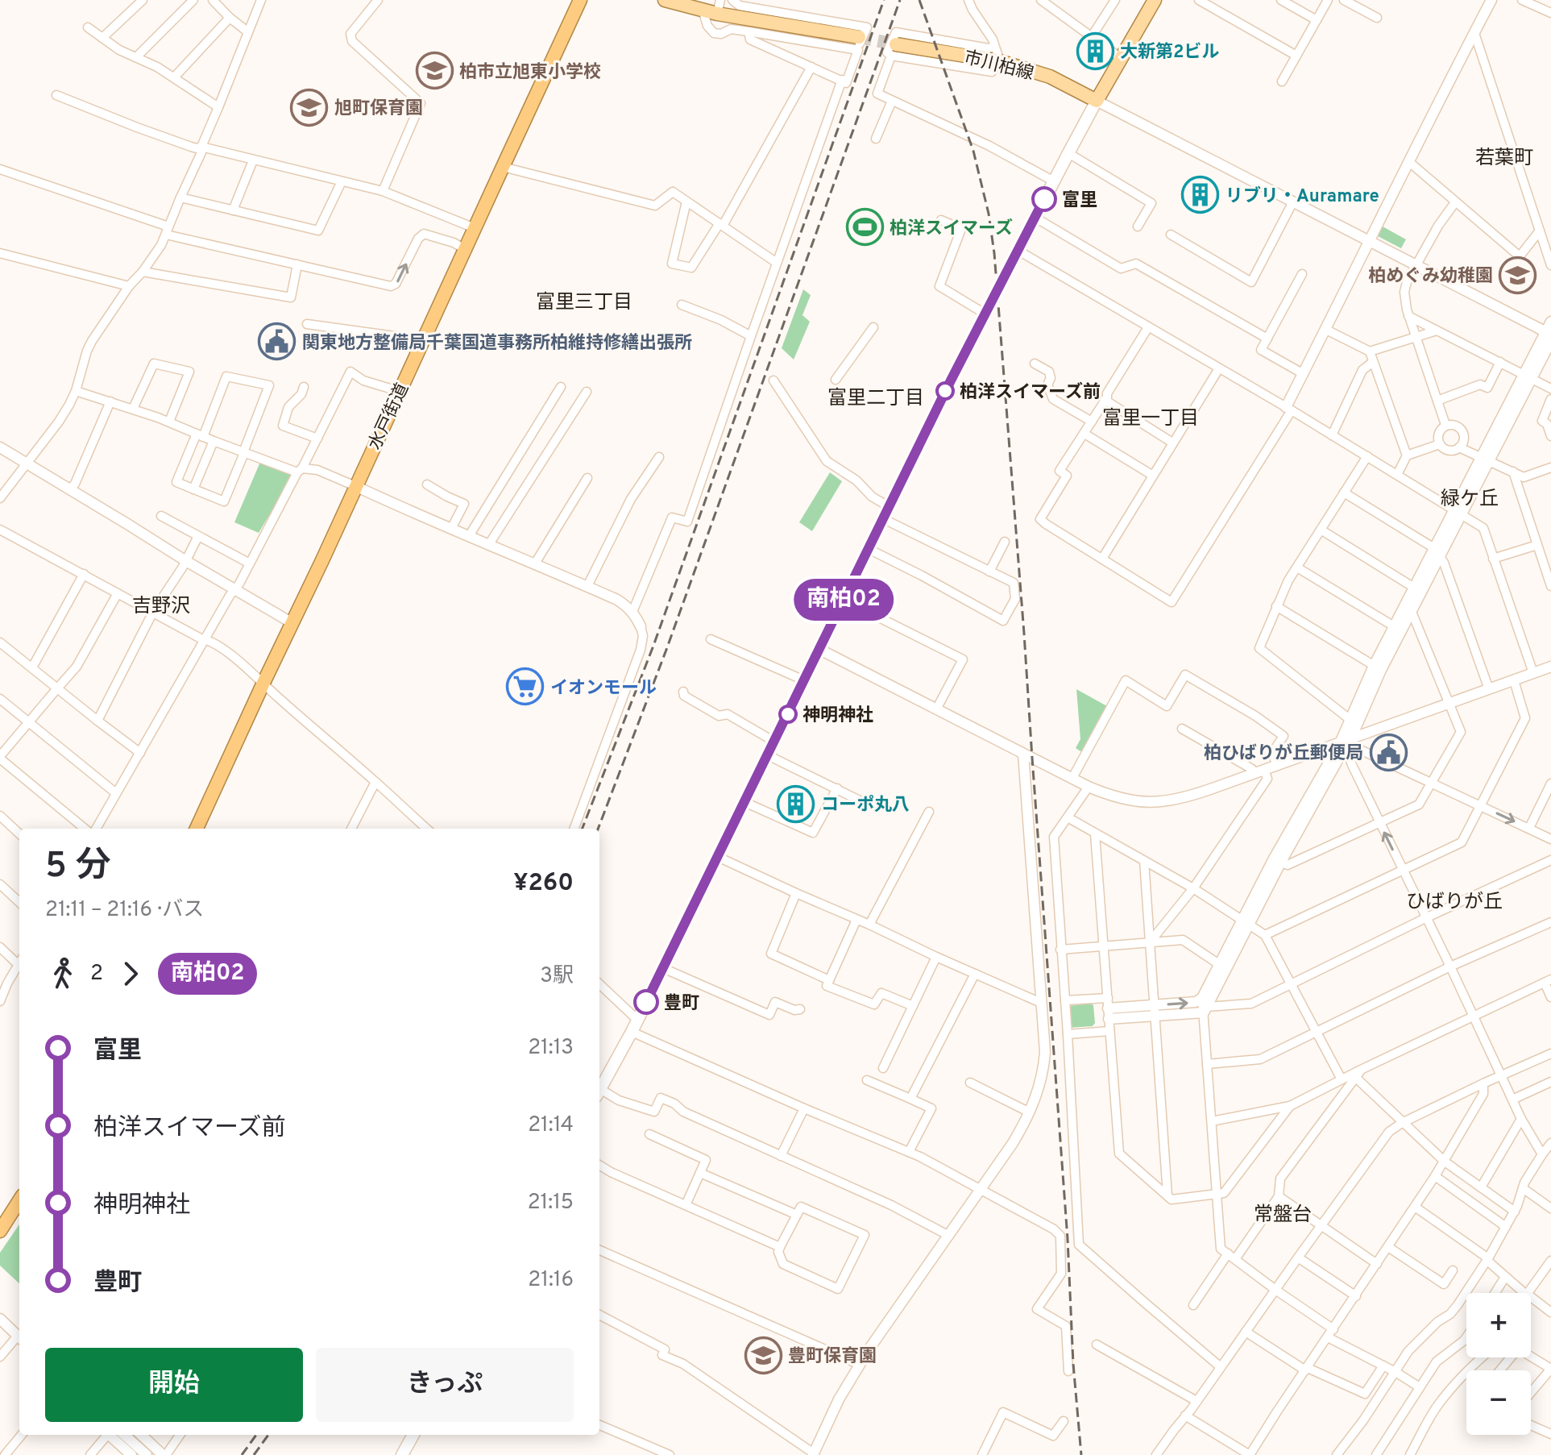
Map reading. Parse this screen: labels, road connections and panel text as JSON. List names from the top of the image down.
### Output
{
  "streets": {
    "highway": ["水戸街道"],
    "main road": ["市川柏線"]
  },
  "districts": [
    "若葉町",
    "富里三丁目",
    "富里二丁目",
    "富里一丁目",
    "緑ケ丘",
    "吉野沢",
    "ひばりが丘",
    "常盤台"
  ],
  "places": {
    "building": ["大新第2ビル", "リブリ・Auramare", "コーポ丸八"],
    "school or university": [
      "柏市立旭東小学校",
      "旭町保育園",
      "柏めぐみ幼稚園",
      "豊町保育園"
    ],
    "other": [
      "富里",
      "柏洋スイマーズ前",
      "神明神社",
      "豊町"
    ],
    "sports": ["柏洋スイマーズ"],
    "public building": ["関東地方整備局千葉国道事務所柏維持修繕出張所", "柏ひばりが丘郵便局"],
    "supermarket": ["イオンモール"]
  },
  "lines": ["bus line 南柏02"],
  "page": {
    "on_map": "南柏02",
    "heading": ["5 分", "21:11 – 21:16 · バス", "¥260"],
    "legs": ["2", "南柏02", "3駅"],
    "list": [
      {
        "name": "富里",
        "value": "21:13"
      },
      {
        "name": "柏洋スイマーズ前",
        "value": "21:14"
      },
      {
        "name": "神明神社",
        "value": "21:15"
      },
      {
        "name": "豊町",
        "value": "21:16"
      }
    ],
    "map_buttons": ["+", "−"],
    "buttons": ["開始", "きっぷ"]
  }
}
